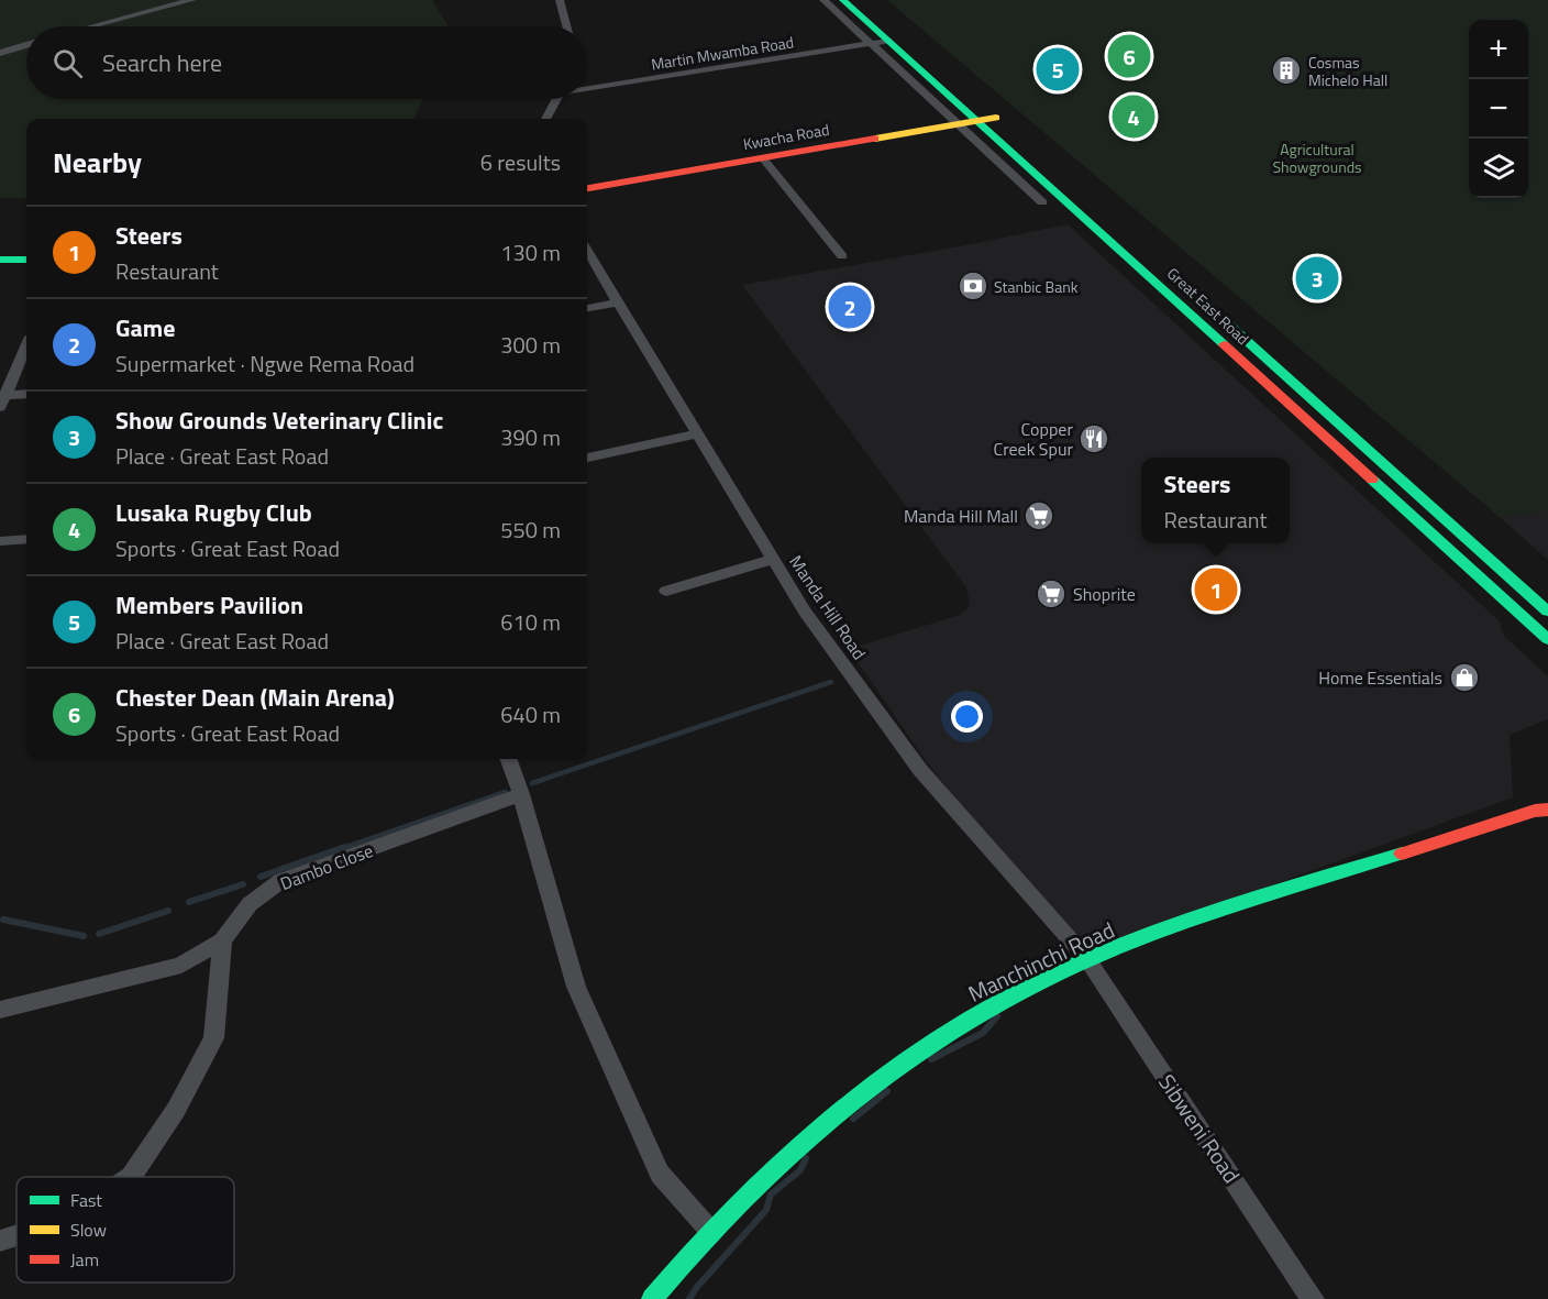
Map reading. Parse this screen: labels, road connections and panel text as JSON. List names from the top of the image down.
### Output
{
  "streets": {
    "main road": ["Kwacha Road", "Great East Road", "Manchinchi Road"],
    "street": [
      "Martin Mwamba Road",
      "Manda Hill Road",
      "Dambo Close",
      "Sibweni Road"
    ]
  },
  "crossings": [
    ["Martin Mwamba Road", "Great East Road"],
    ["Kwacha Road", "Great East Road"],
    ["Manda Hill Road", "Manchinchi Road"],
    ["Manda Hill Road", "Sibweni Road"],
    ["Manchinchi Road", "Sibweni Road"]
  ],
  "parks": ["Agricultural Showgrounds"],
  "places": {
    "building": ["Cosmas Michelo Hall"],
    "bank": ["Stanbic Bank"],
    "restaurant": ["Copper Creek Spur"],
    "supermarket": ["Manda Hill Mall", "Shoprite"],
    "shop": ["Home Essentials"]
  },
  "legend": ["Fast", "Slow", "Jam"],
  "page": {
    "map_buttons": ["+", "−"],
    "search": "Search here",
    "pins": [
      "6",
      "5",
      "4",
      "3",
      "2",
      "1"
    ],
    "heading": ["Nearby", "6 results"],
    "list": [
      {
        "mark": "1",
        "name": "Steers",
        "note": "Restaurant",
        "value": "130 m"
      },
      {
        "mark": "2",
        "name": "Game",
        "note": "Supermarket · Ngwe Rema Road",
        "value": "300 m"
      },
      {
        "mark": "3",
        "name": "Show Grounds Veterinary Clinic",
        "note": "Place · Great East Road",
        "value": "390 m"
      },
      {
        "mark": "4",
        "name": "Lusaka Rugby Club",
        "note": "Sports · Great East Road",
        "value": "550 m"
      },
      {
        "mark": "5",
        "name": "Members Pavilion",
        "note": "Place · Great East Road",
        "value": "610 m"
      },
      {
        "mark": "6",
        "name": "Chester Dean (Main Arena)",
        "note": "Sports · Great East Road",
        "value": "640 m"
      }
    ],
    "popup": ["Steers", "Restaurant"]
  }
}
